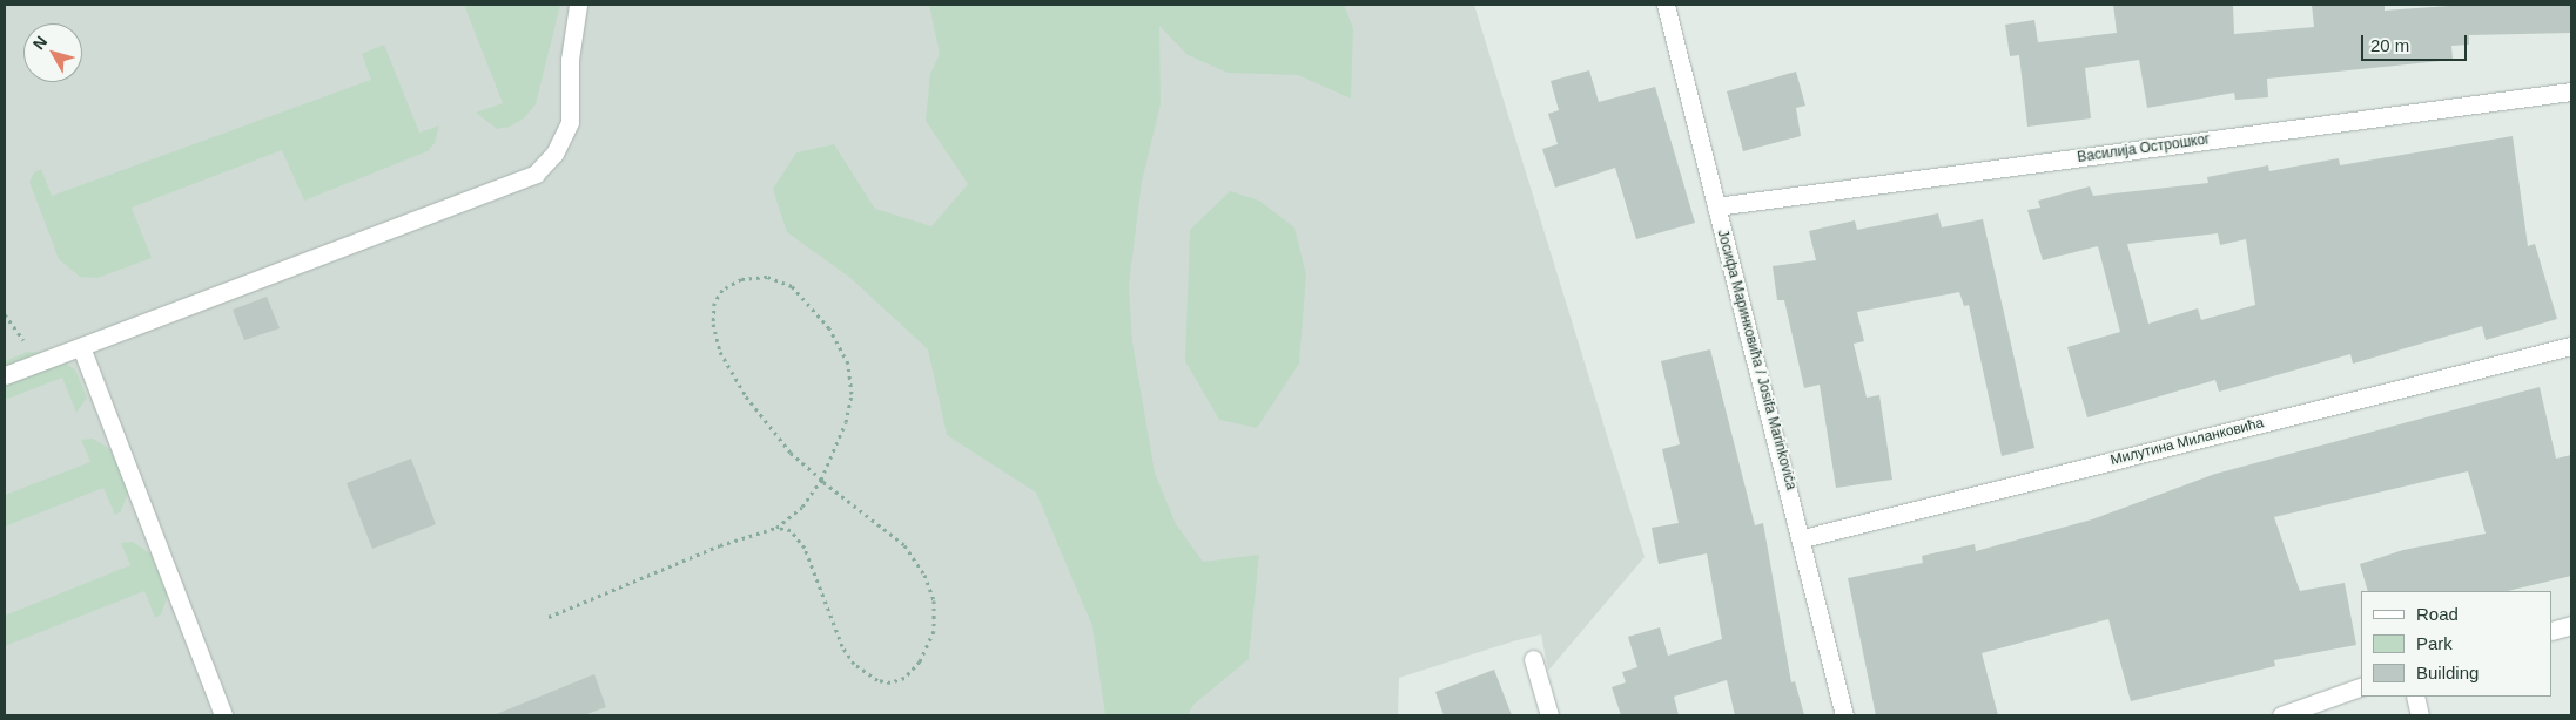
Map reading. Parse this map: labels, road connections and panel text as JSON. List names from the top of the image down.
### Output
{
  "streets": {
    "street": ["Василија Острошког", "Јосифа Маринковића / Josifa Marinkovića", "Милутина Миланковића"]
  },
  "crossings": [
    ["Василија Острошког", "Јосифа Маринковића / Josifa Marinkovića"],
    ["Јосифа Маринковића / Josifa Marinkovića", "Милутина Миланковића"]
  ],
  "legend": ["Road", "Park", "Building"],
  "scale_bar": "20 m",
  "north": "top left"
}
